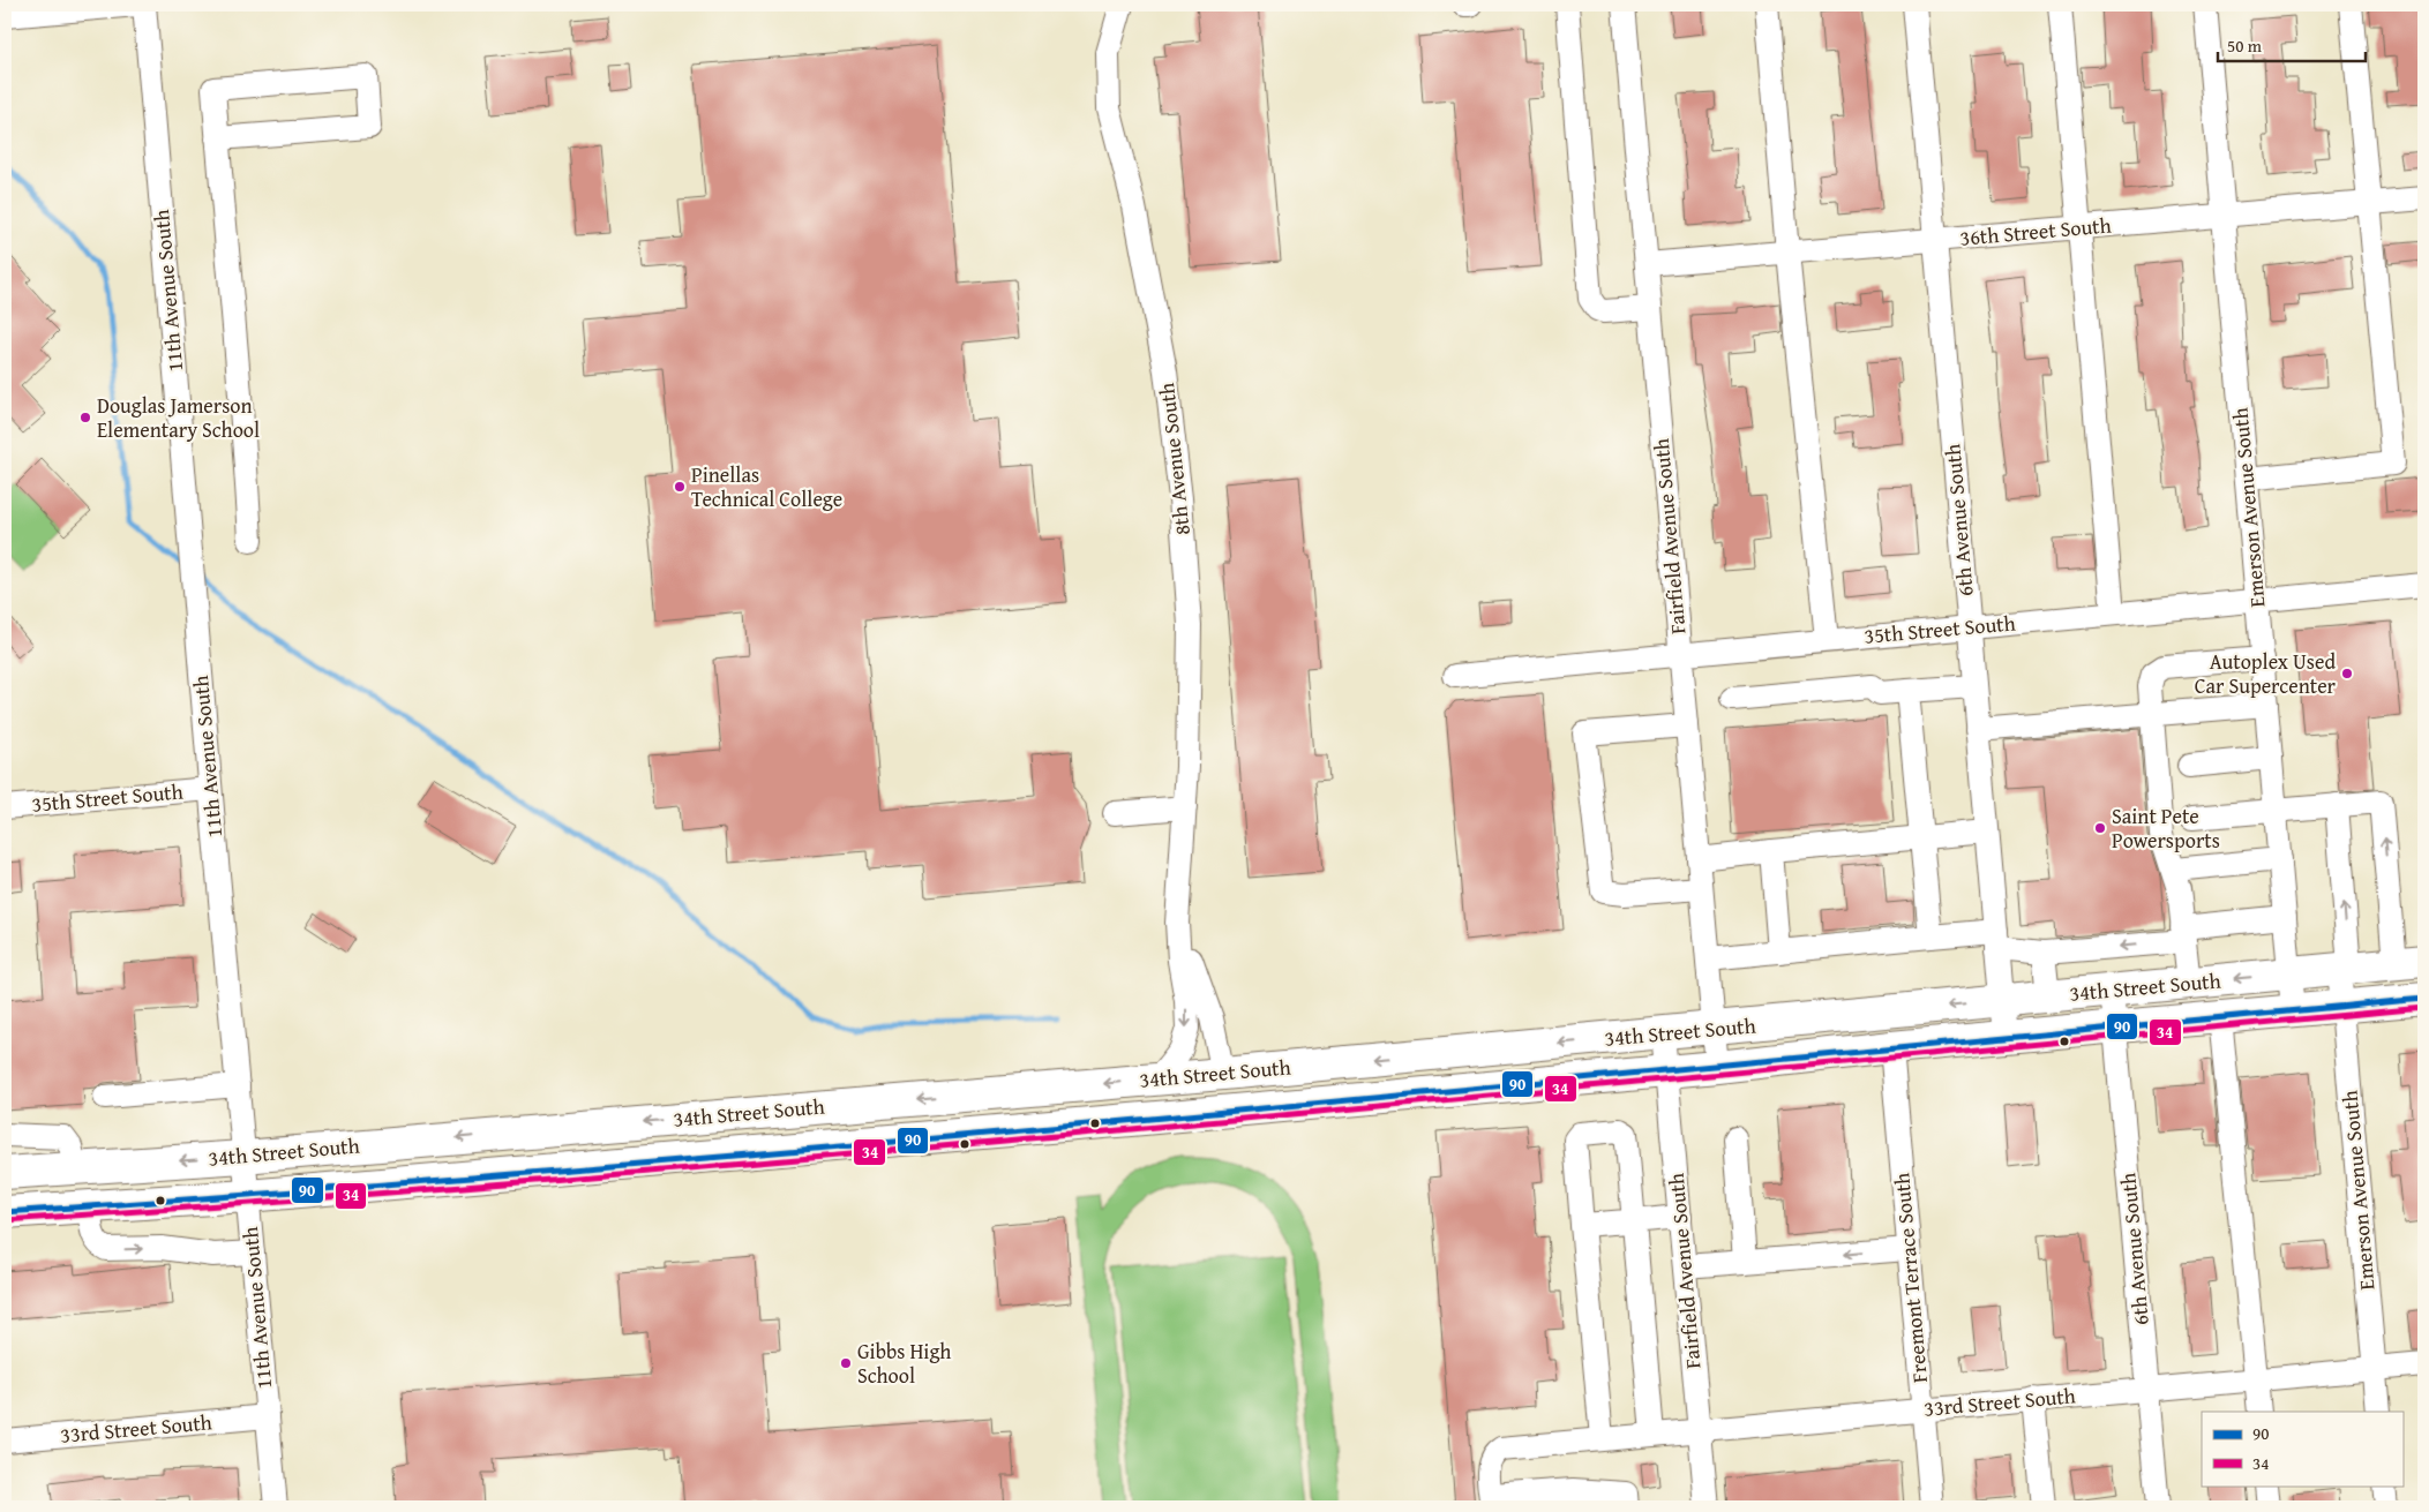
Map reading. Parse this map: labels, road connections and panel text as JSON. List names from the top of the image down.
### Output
{
  "streets": {
    "highway": ["34th Street South"],
    "street": [
      "36th Street South",
      "11th Avenue South",
      "8th Avenue South",
      "Emerson Avenue South",
      "6th Avenue South",
      "Fairfield Avenue South",
      "35th Street South",
      "Freemont Terrace South",
      "33rd Street South"
    ]
  },
  "crossings": [
    ["36th Street South", "Emerson Avenue South"],
    ["36th Street South", "6th Avenue South"],
    ["36th Street South", "Fairfield Avenue South"],
    ["11th Avenue South", "35th Street South"],
    ["11th Avenue South", "34th Street South"],
    ["11th Avenue South", "33rd Street South"],
    ["8th Avenue South", "34th Street South"],
    ["Emerson Avenue South", "35th Street South"],
    ["Emerson Avenue South", "34th Street South"],
    ["Emerson Avenue South", "33rd Street South"],
    ["6th Avenue South", "35th Street South"],
    ["6th Avenue South", "34th Street South"],
    ["6th Avenue South", "33rd Street South"],
    ["Fairfield Avenue South", "35th Street South"],
    ["Fairfield Avenue South", "34th Street South"],
    ["Fairfield Avenue South", "33rd Street South"],
    ["34th Street South", "Freemont Terrace South"],
    ["Freemont Terrace South", "33rd Street South"]
  ],
  "places": [
    "Douglas Jamerson Elementary School",
    "Pinellas Technical College",
    "Autoplex Used Car Supercenter",
    "Saint Pete Powersports",
    "Gibbs High School"
  ],
  "lines": ["transit line 90", "transit line 34"],
  "legend": ["90", "34"],
  "scale_bar": "50 m"
}
